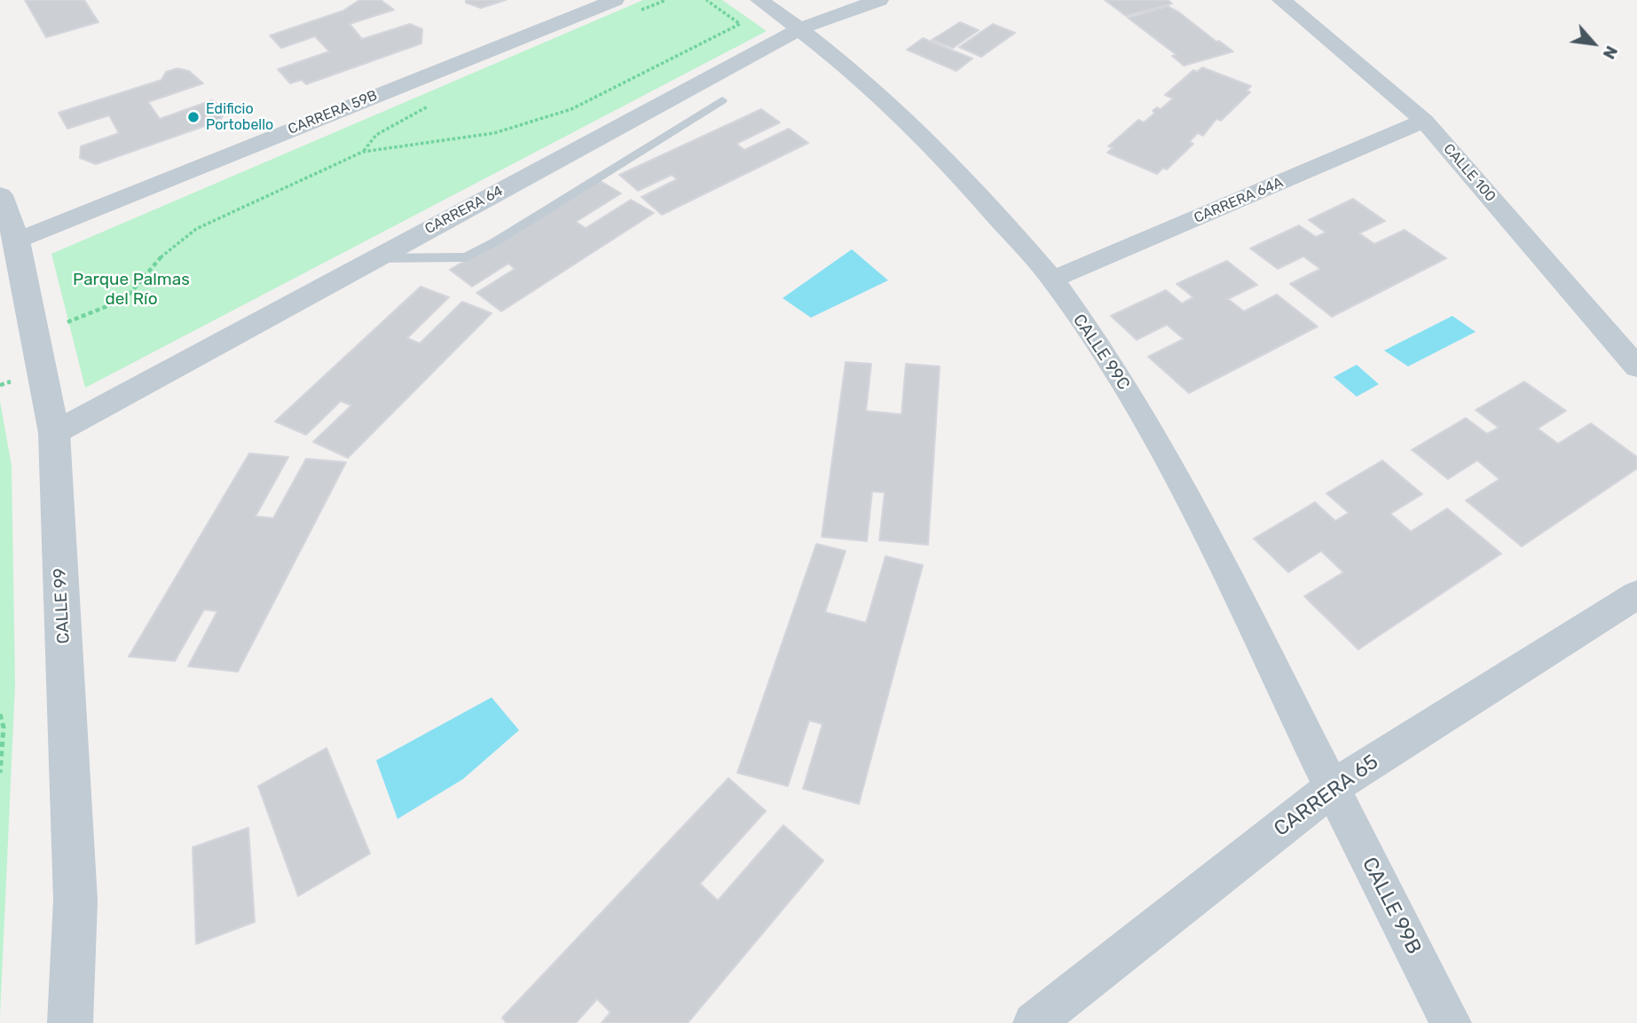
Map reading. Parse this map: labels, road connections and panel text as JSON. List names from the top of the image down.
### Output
{
  "streets": {
    "street": [
      "CARRERA 59B",
      "CALLE 100",
      "CARRERA 64A",
      "CARRERA 64",
      "CALLE 99C",
      "CALLE 99",
      "CARRERA 65",
      "CALLE 99B"
    ]
  },
  "crossings": [
    ["CARRERA 59B", "CALLE 99"],
    ["CALLE 100", "CARRERA 64A"],
    ["CARRERA 64A", "CALLE 99C"],
    ["CARRERA 64", "CALLE 99C"],
    ["CARRERA 64", "CALLE 99"],
    ["CALLE 99C", "CARRERA 65"],
    ["CALLE 99C", "CALLE 99B"],
    ["CARRERA 65", "CALLE 99B"]
  ],
  "parks": ["Parque Palmas del Río"],
  "places": ["Edificio Portobello"],
  "north": "bottom right"
}
